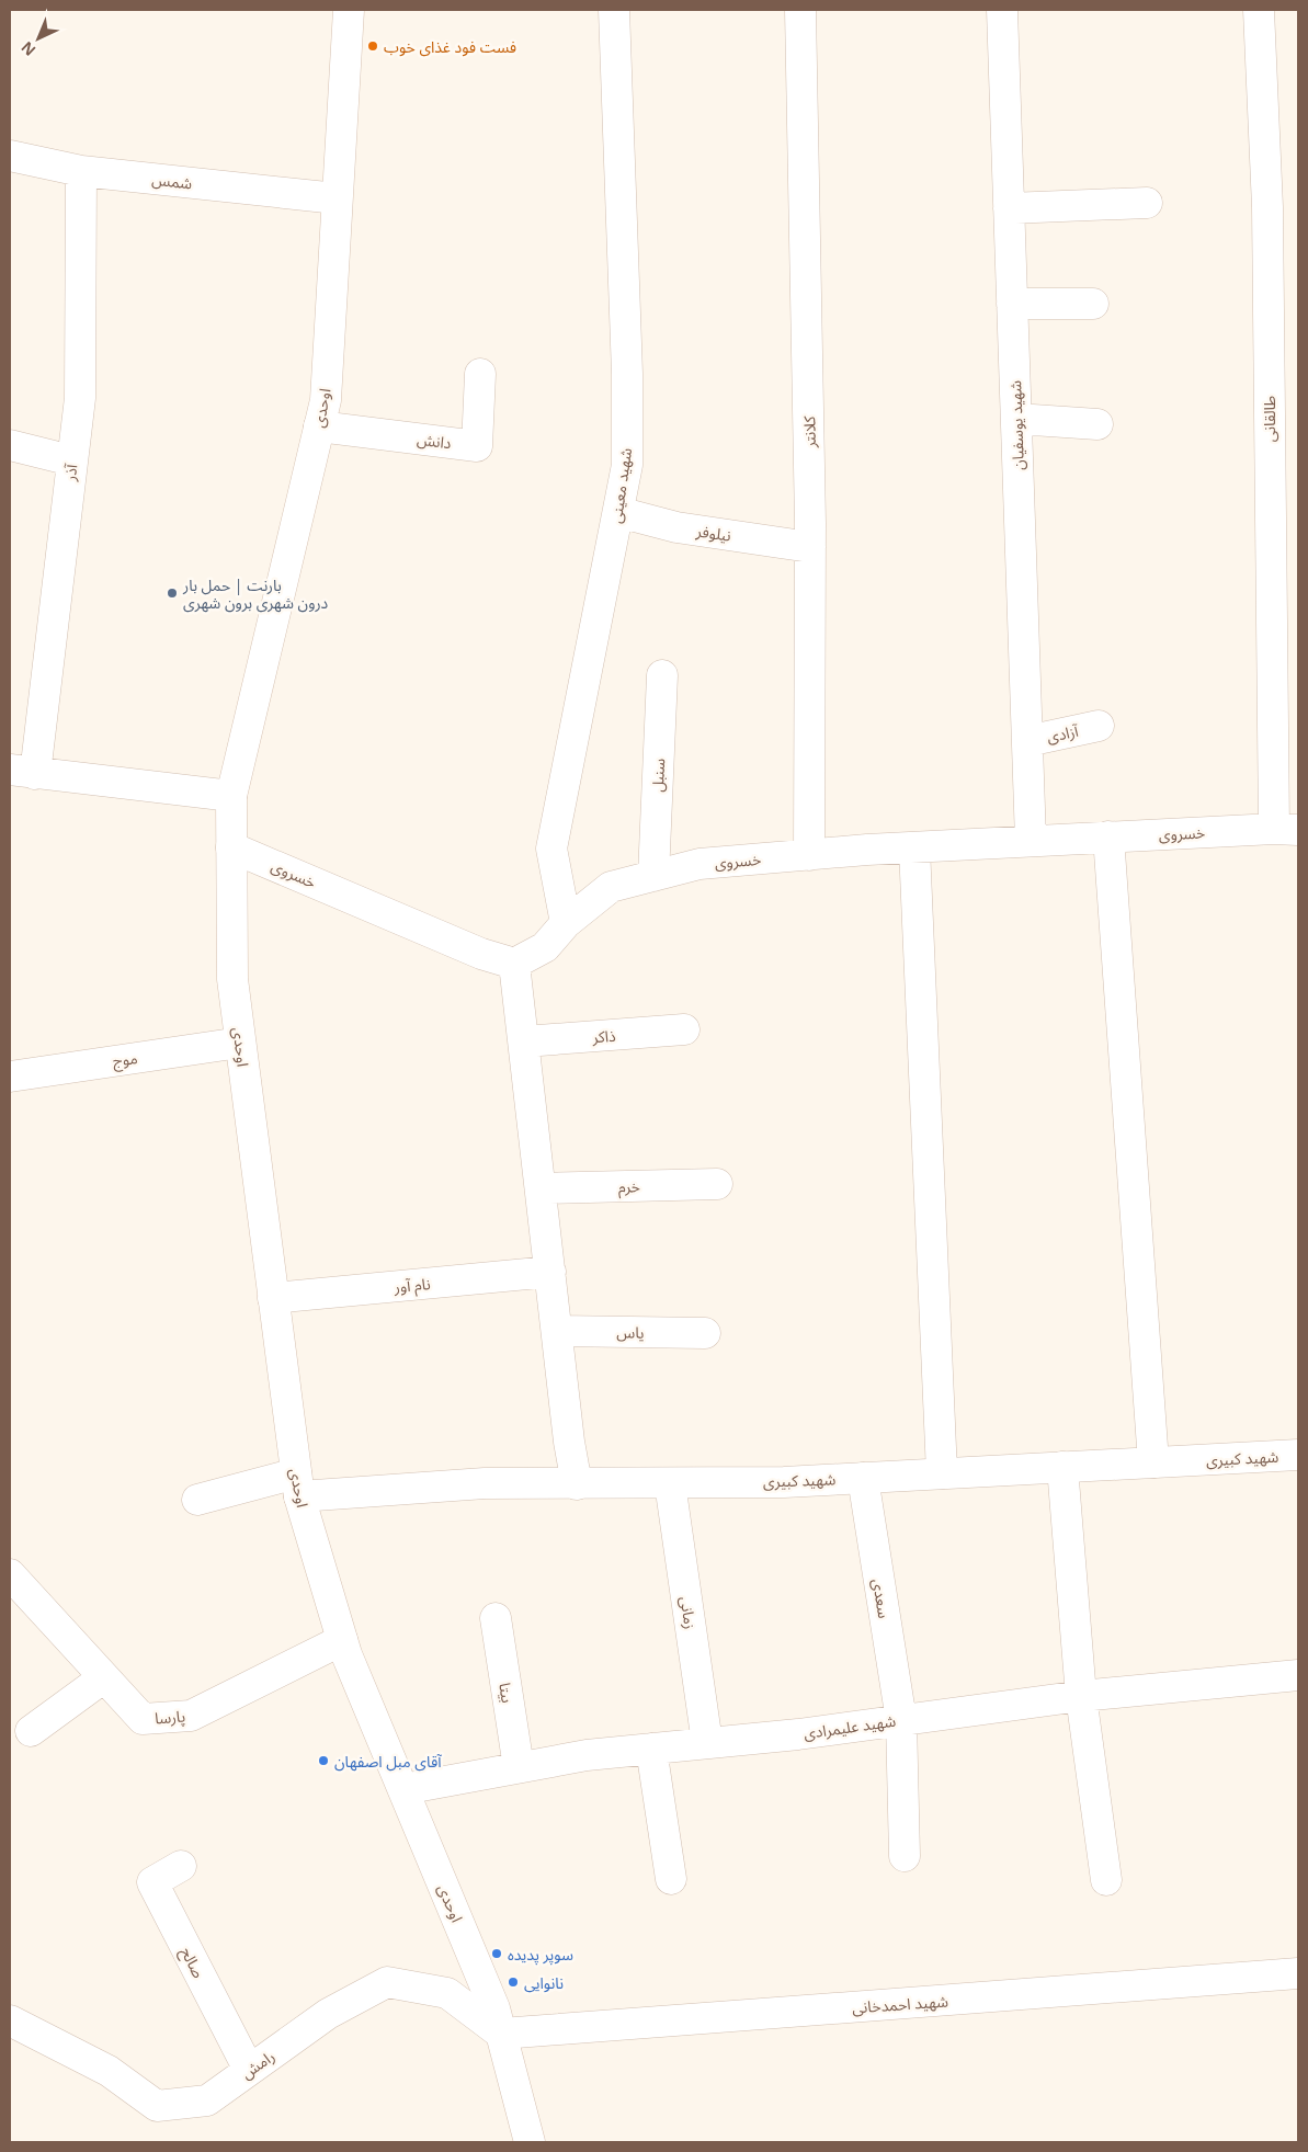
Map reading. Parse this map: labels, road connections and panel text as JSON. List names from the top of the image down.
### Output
{
  "streets": {
    "street": [
      "شمس",
      "اوحدی",
      "طالقانی",
      "شهید یوسفیان",
      "کلانتر",
      "دانش",
      "آذر",
      "شهید معینی",
      "نیلوفر",
      "آزادی",
      "سنبل",
      "خسروی",
      "ذاکر",
      "موج",
      "خرم",
      "نام آور",
      "یاس",
      "شهید کبیری",
      "سعدی",
      "زمانی",
      "بیتا",
      "پارسا",
      "شهید علیمرادی",
      "صالح",
      "شهید احمدخانی",
      "رامش"
    ]
  },
  "crossings": [
    ["شمس", "اوحدی"],
    ["شمس", "آذر"],
    ["اوحدی", "دانش"],
    ["اوحدی", "خسروی"],
    ["اوحدی", "موج"],
    ["اوحدی", "نام آور"],
    ["اوحدی", "شهید کبیری"],
    ["اوحدی", "پارسا"],
    ["اوحدی", "شهید علیمرادی"],
    ["اوحدی", "شهید احمدخانی"],
    ["اوحدی", "رامش"],
    ["طالقانی", "خسروی"],
    ["شهید یوسفیان", "آزادی"],
    ["شهید یوسفیان", "خسروی"],
    ["کلانتر", "نیلوفر"],
    ["کلانتر", "خسروی"],
    ["شهید معینی", "نیلوفر"],
    ["شهید معینی", "خسروی"],
    ["سنبل", "خسروی"],
    ["شهید کبیری", "سعدی"],
    ["شهید کبیری", "زمانی"],
    ["سعدی", "شهید علیمرادی"],
    ["زمانی", "شهید علیمرادی"],
    ["بیتا", "شهید علیمرادی"],
    ["صالح", "رامش"],
    ["شهید احمدخانی", "رامش"]
  ],
  "places": [
    "فست فود غذای خوب",
    "بارنت | حمل بار درون شهری برون شهری",
    "آقای مبل اصفهان",
    "سوپر پدیده",
    "نانوایی"
  ],
  "north": "bottom left"
}
